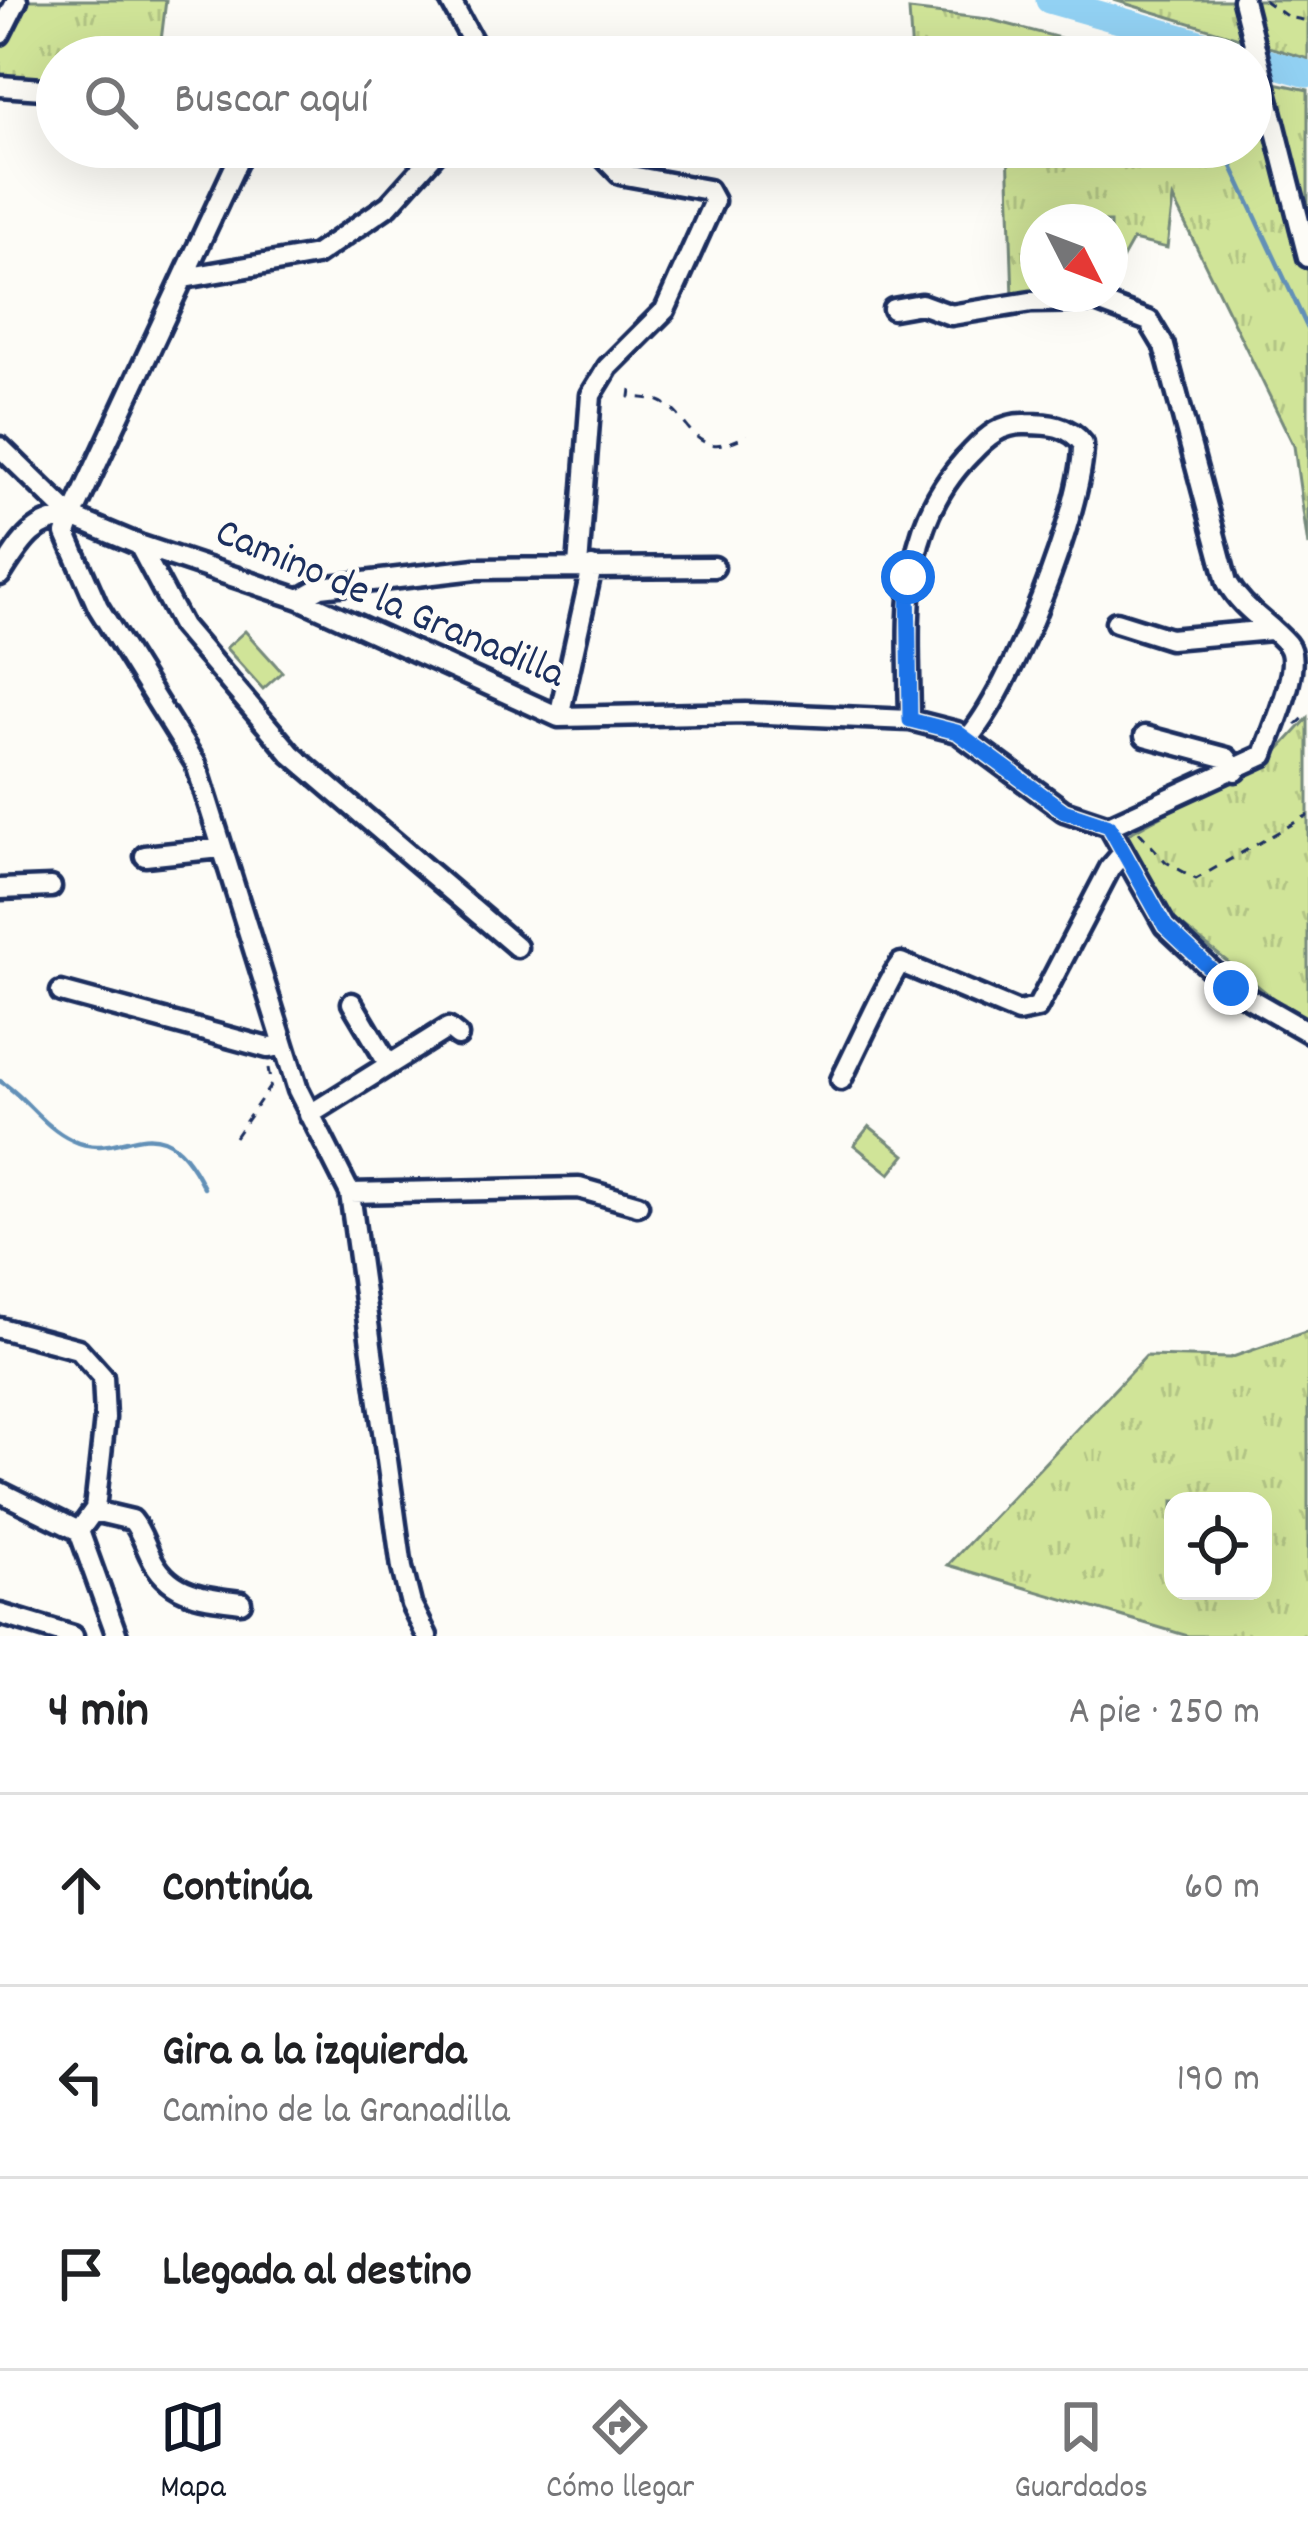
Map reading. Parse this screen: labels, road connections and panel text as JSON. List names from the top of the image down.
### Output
{
  "streets": {
    "street": ["Camino de la Granadilla"]
  },
  "north": "bottom right",
  "page": {
    "search": "Buscar aquí",
    "heading": ["4 min", "A pie · 250 m"],
    "list": [
      ["Continúa", "60 m"],
      ["Gira a la izquierda", "Camino de la Granadilla", "190 m"],
      "Llegada al destino"
    ],
    "nav": ["Mapa", "Cómo llegar", "Guardados"]
  }
}
